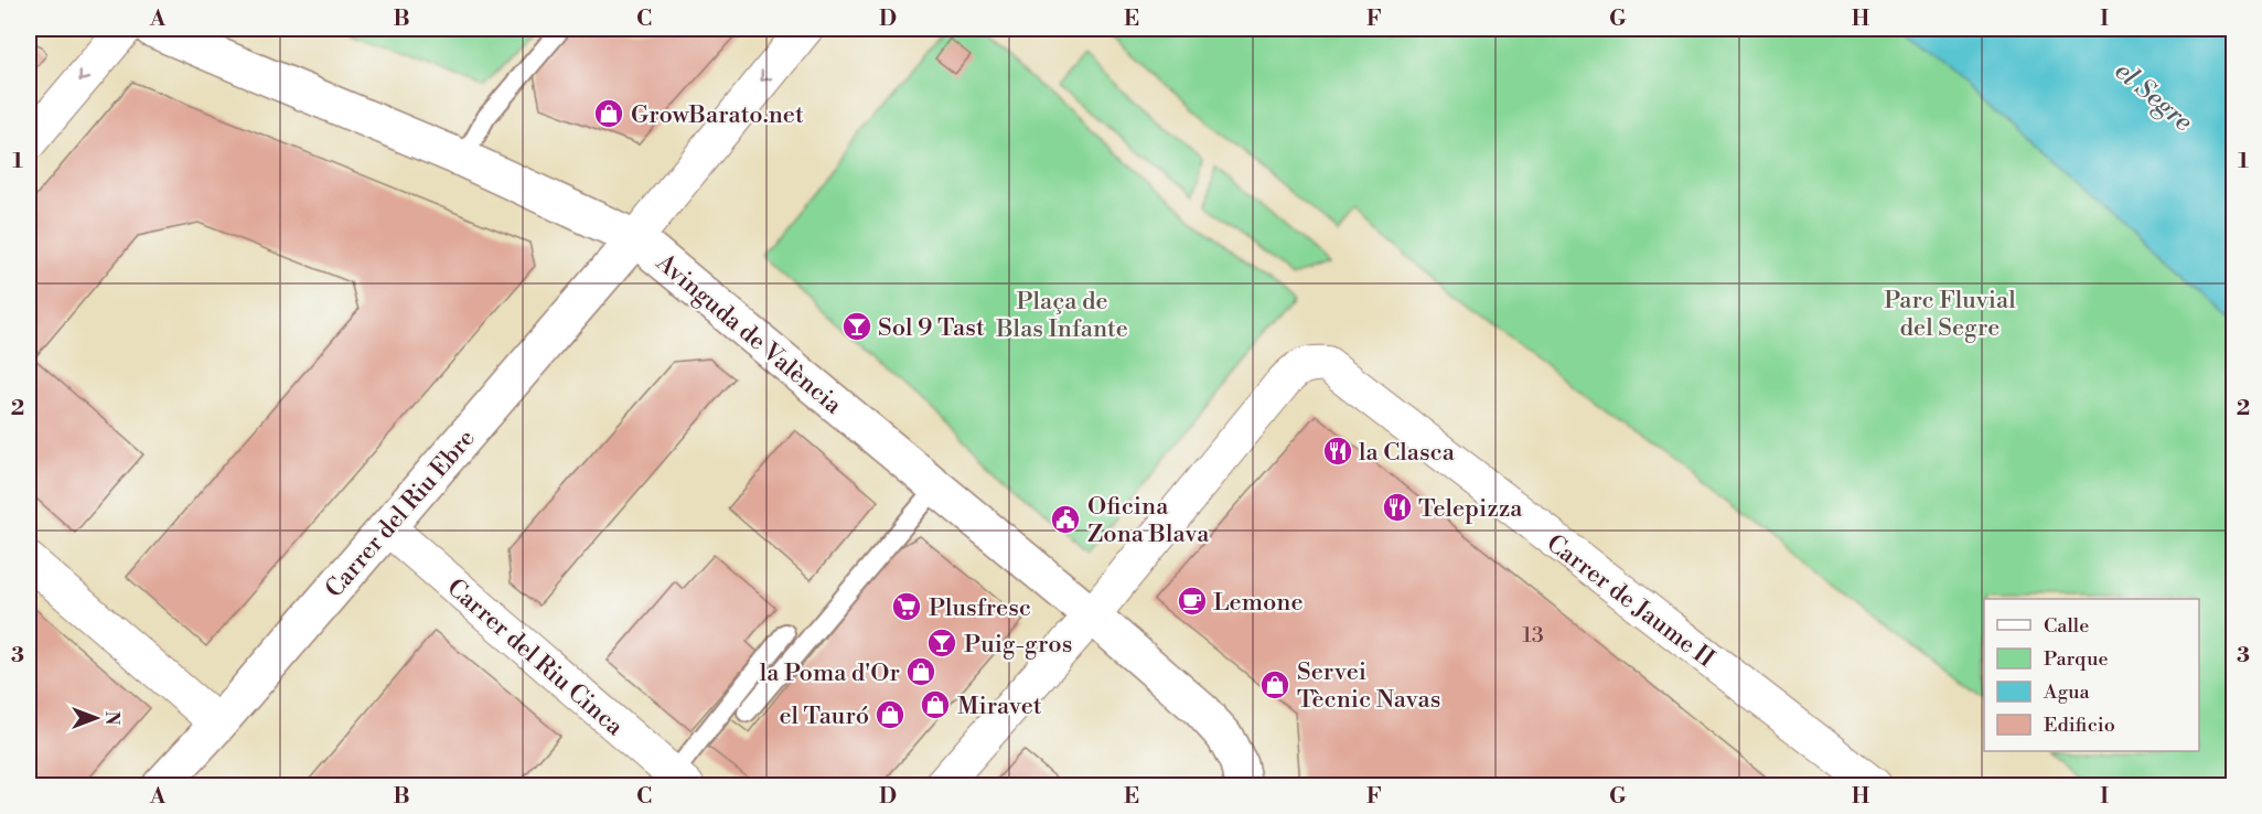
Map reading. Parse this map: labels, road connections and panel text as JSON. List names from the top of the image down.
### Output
{
  "streets": {
    "street": [
      "Avinguda de València",
      "Carrer del Riu Ebre",
      "Carrer de Jaume II",
      "Carrer del Riu Cinca"
    ]
  },
  "crossings": [
    ["Avinguda de València", "Carrer del Riu Ebre"],
    ["Avinguda de València", "Carrer de Jaume II"],
    ["Carrer del Riu Ebre", "Carrer del Riu Cinca"]
  ],
  "water": ["el Segre"],
  "parks": ["Parc Fluvial del Segre", "Plaça de Blas Infante"],
  "places": {
    "shop": [
      "GrowBarato.net",
      "la Poma d'Or",
      "Servei Tècnic Navas",
      "Miravet",
      "el Tauró"
    ],
    "bar": ["Sol 9 Tast", "Puig-gros"],
    "restaurant": ["la Clasca", "Telepizza"],
    "public building": ["Oficina Zona Blava"],
    "cafe": ["Lemone"],
    "supermarket": ["Plusfresc"]
  },
  "house_numbers": ["13"],
  "legend": [
    "Calle",
    "Parque",
    "Agua",
    "Edificio"
  ],
  "north": "right",
  "grid": {
    "columns": [
      "A",
      "B",
      "C",
      "D",
      "E",
      "F",
      "G",
      "H",
      "I"
    ],
    "rows": ["1", "2", "3"]
  }
}
